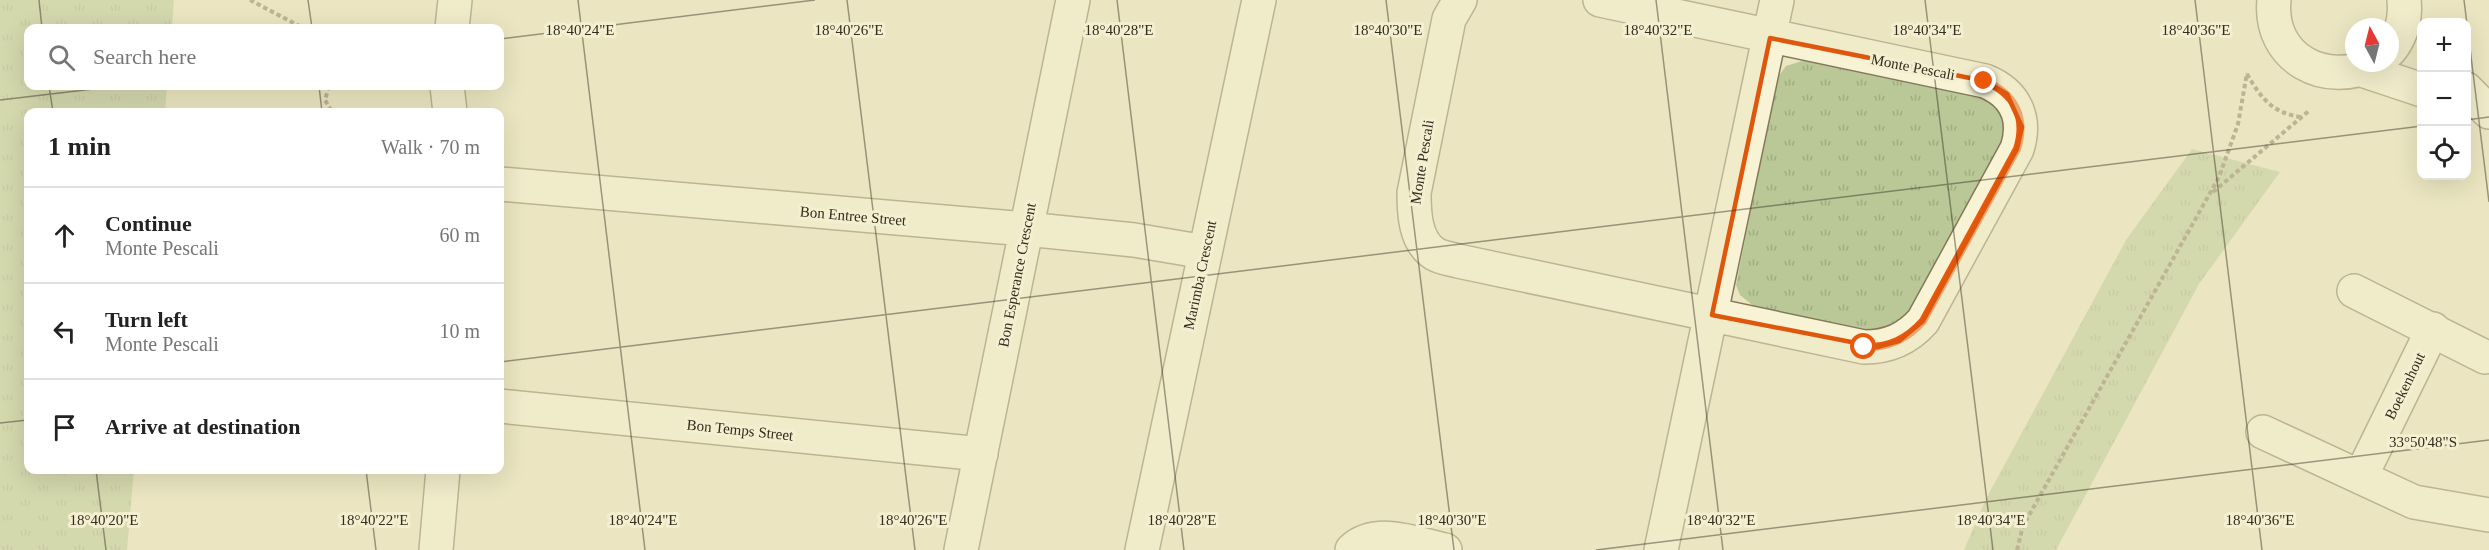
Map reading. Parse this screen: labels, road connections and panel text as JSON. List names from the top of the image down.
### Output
{
  "streets": {
    "street": [
      "Monte Pescali",
      "Bon Entree Street",
      "Bon Esperance Crescent",
      "Marimba Crescent",
      "Boekenhout",
      "Bon Temps Street"
    ]
  },
  "crossings": [
    ["Bon Entree Street", "Bon Esperance Crescent"],
    ["Bon Entree Street", "Marimba Crescent"],
    ["Bon Esperance Crescent", "Bon Temps Street"]
  ],
  "north": "top",
  "page": {
    "map_buttons": ["+", "−"],
    "search": "Search here",
    "heading": ["1 min", "Walk · 70 m"],
    "list": [
      ["Continue", "Monte Pescali", "60 m"],
      ["Turn left", "Monte Pescali", "10 m"],
      "Arrive at destination"
    ]
  },
  "coordinates": [
    "18°40'24\"E",
    "18°40'26\"E",
    "18°40'28\"E",
    "18°40'30\"E",
    "18°40'32\"E",
    "18°40'34\"E",
    "18°40'36\"E",
    "33°50'48\"S",
    "18°40'20\"E",
    "18°40'22\"E"
  ]
}
